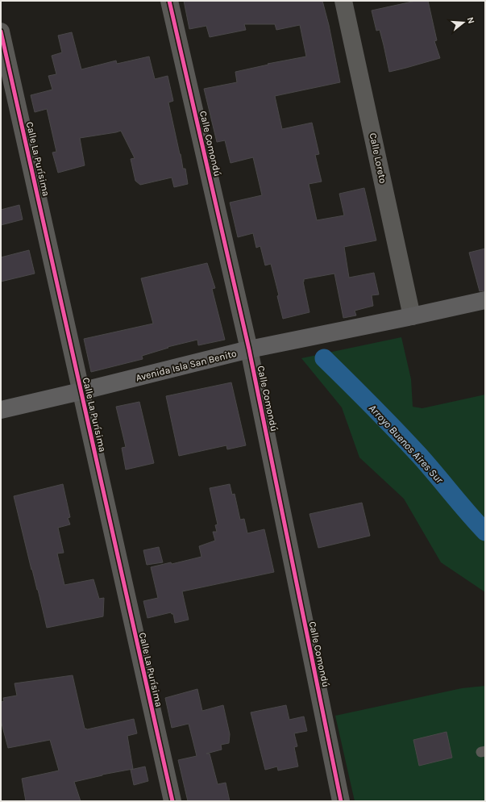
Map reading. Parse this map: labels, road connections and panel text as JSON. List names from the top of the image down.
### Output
{
  "streets": {
    "main road": ["Avenida Isla San Benito"],
    "street": ["Calle Comondú", "Calle Loreto", "Calle La Purísima"]
  },
  "crossings": [
    ["Calle Comondú", "Avenida Isla San Benito"],
    ["Calle Loreto", "Avenida Isla San Benito"],
    ["Calle La Purísima", "Avenida Isla San Benito"]
  ],
  "water": ["Arroyo Buenos Aires Sur"],
  "north": "right"
}
